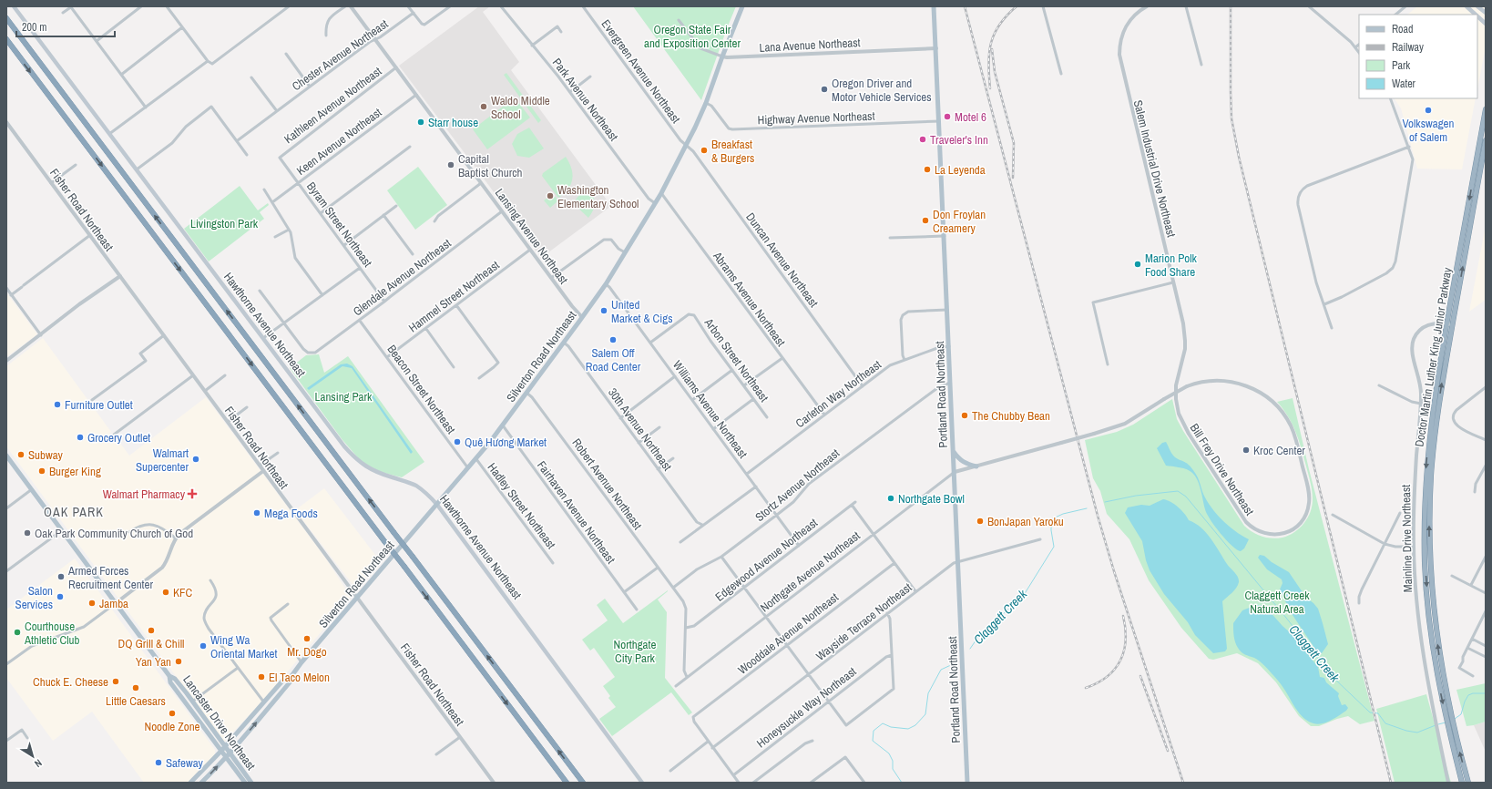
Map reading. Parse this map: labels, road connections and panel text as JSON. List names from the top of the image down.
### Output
{
  "streets": {
    "highway": ["Doctor Martin Luther King Junior Parkway"],
    "main road": [
      "Hawthorne Avenue Northeast",
      "Silverton Road Northeast",
      "Portland Road Northeast",
      "Lancaster Drive Northeast"
    ],
    "street": [
      "Lana Avenue Northeast",
      "Chester Avenue Northeast",
      "Evergreen Avenue Northeast",
      "Park Avenue Northeast",
      "Kathleen Avenue Northeast",
      "Highway Avenue Northeast",
      "Keen Avenue Northeast",
      "Salem Industrial Drive Northeast",
      "Fisher Road Northeast",
      "Byram Street Northeast",
      "Lansing Avenue Northeast",
      "Duncan Avenue Northeast",
      "Glendale Avenue Northeast",
      "Hammel Street Northeast",
      "Abrams Avenue Northeast",
      "Arbon Street Northeast",
      "Beacon Street Northeast",
      "Carleton Way Northeast",
      "Williams Avenue Northeast",
      "30th Avenue Northeast",
      "Bill Frey Drive Northeast",
      "Robert Avenue Northeast",
      "Stortz Avenue Northeast",
      "Hadley Street Northeast",
      "Fairhaven Avenue Northeast",
      "Mainline Drive Northeast",
      "Edgewood Avenue Northeast",
      "Northgate Avenue Northeast",
      "Wayside Terrace Northeast",
      "Wooddale Avenue Northeast",
      "Honeysuckle Way Northeast"
    ]
  },
  "crossings": [
    ["Lana Avenue Northeast", "Silverton Road Northeast"],
    ["Lana Avenue Northeast", "Portland Road Northeast"],
    ["Chester Avenue Northeast", "Lansing Avenue Northeast"],
    ["Evergreen Avenue Northeast", "Duncan Avenue Northeast"],
    ["Evergreen Avenue Northeast", "Silverton Road Northeast"],
    ["Park Avenue Northeast", "Silverton Road Northeast"],
    ["Kathleen Avenue Northeast", "Byram Street Northeast"],
    ["Kathleen Avenue Northeast", "Lansing Avenue Northeast"],
    ["Highway Avenue Northeast", "Silverton Road Northeast"],
    ["Highway Avenue Northeast", "Portland Road Northeast"],
    ["Keen Avenue Northeast", "Byram Street Northeast"],
    ["Keen Avenue Northeast", "Lansing Avenue Northeast"],
    ["Salem Industrial Drive Northeast", "Bill Frey Drive Northeast"],
    ["Fisher Road Northeast", "Silverton Road Northeast"],
    ["Byram Street Northeast", "Glendale Avenue Northeast"],
    ["Lansing Avenue Northeast", "Glendale Avenue Northeast"],
    ["Lansing Avenue Northeast", "Hammel Street Northeast"],
    ["Lansing Avenue Northeast", "Silverton Road Northeast"],
    ["Duncan Avenue Northeast", "Silverton Road Northeast"],
    ["Duncan Avenue Northeast", "Carleton Way Northeast"],
    ["Glendale Avenue Northeast", "Beacon Street Northeast"],
    ["Hammel Street Northeast", "Beacon Street Northeast"],
    ["Abrams Avenue Northeast", "Silverton Road Northeast"],
    ["Abrams Avenue Northeast", "Carleton Way Northeast"],
    ["Hawthorne Avenue Northeast", "Silverton Road Northeast"],
    ["Silverton Road Northeast", "Beacon Street Northeast"],
    ["Silverton Road Northeast", "Williams Avenue Northeast"],
    ["Silverton Road Northeast", "30th Avenue Northeast"],
    ["Silverton Road Northeast", "Robert Avenue Northeast"],
    ["Silverton Road Northeast", "Hadley Street Northeast"],
    ["Silverton Road Northeast", "Fairhaven Avenue Northeast"],
    ["Silverton Road Northeast", "Lancaster Drive Northeast"],
    ["Doctor Martin Luther King Junior Parkway", "Mainline Drive Northeast"],
    ["Arbon Street Northeast", "Williams Avenue Northeast"],
    ["Carleton Way Northeast", "Portland Road Northeast"],
    ["Carleton Way Northeast", "Williams Avenue Northeast"],
    ["Portland Road Northeast", "Bill Frey Drive Northeast"],
    ["Portland Road Northeast", "Stortz Avenue Northeast"],
    ["Portland Road Northeast", "Northgate Avenue Northeast"],
    ["Portland Road Northeast", "Wayside Terrace Northeast"],
    ["Williams Avenue Northeast", "Stortz Avenue Northeast"],
    ["Williams Avenue Northeast", "Edgewood Avenue Northeast"],
    ["Bill Frey Drive Northeast", "Northgate Avenue Northeast"],
    ["Robert Avenue Northeast", "Stortz Avenue Northeast"],
    ["Robert Avenue Northeast", "Edgewood Avenue Northeast"],
    ["Robert Avenue Northeast", "Northgate Avenue Northeast"]
  ],
  "districts": ["OAK PARK"],
  "water": ["Claggett Creek"],
  "parks": [
    "Oregon State Fair and Exposition Center",
    "Livingston Park",
    "Lansing Park",
    "Claggett Creek Natural Area",
    "Northgate City Park"
  ],
  "places": {
    "other": [
      "Oregon Driver and Motor Vehicle Services",
      "Waldo Middle School",
      "Volkswagen of Salem",
      "Motel 6",
      "Starr house",
      "Traveler's Inn",
      "Breakfast & Burgers",
      "Capital Baptist Church",
      "La Leyenda",
      "Washington Elementary School",
      "Don Froylan Creamery",
      "Marion Polk Food Share",
      "United Market & Cigs",
      "Salem Off Road Center",
      "Furniture Outlet",
      "The Chubby Bean",
      "Grocery Outlet",
      "Quê Hương Market",
      "Kroc Center",
      "Subway",
      "Walmart Supercenter",
      "Burger King",
      "Northgate Bowl",
      "Mega Foods",
      "BonJapan Yaroku",
      "Oak Park Community Church of God",
      "Armed Forces Recruitment Center",
      "KFC",
      "Salon Services",
      "Jamba",
      "DQ Grill & Chill",
      "Courthouse Athletic Club",
      "Mr. Dogo",
      "Wing Wa Oriental Market",
      "Yan Yan",
      "El Taco Melon",
      "Chuck E. Cheese",
      "Little Caesars",
      "Noodle Zone",
      "Safeway"
    ],
    "health": ["Walmart Pharmacy"]
  },
  "legend": [
    "Road",
    "Railway",
    "Park",
    "Water"
  ],
  "scale_bar": "200 m",
  "north": "bottom right"
}
